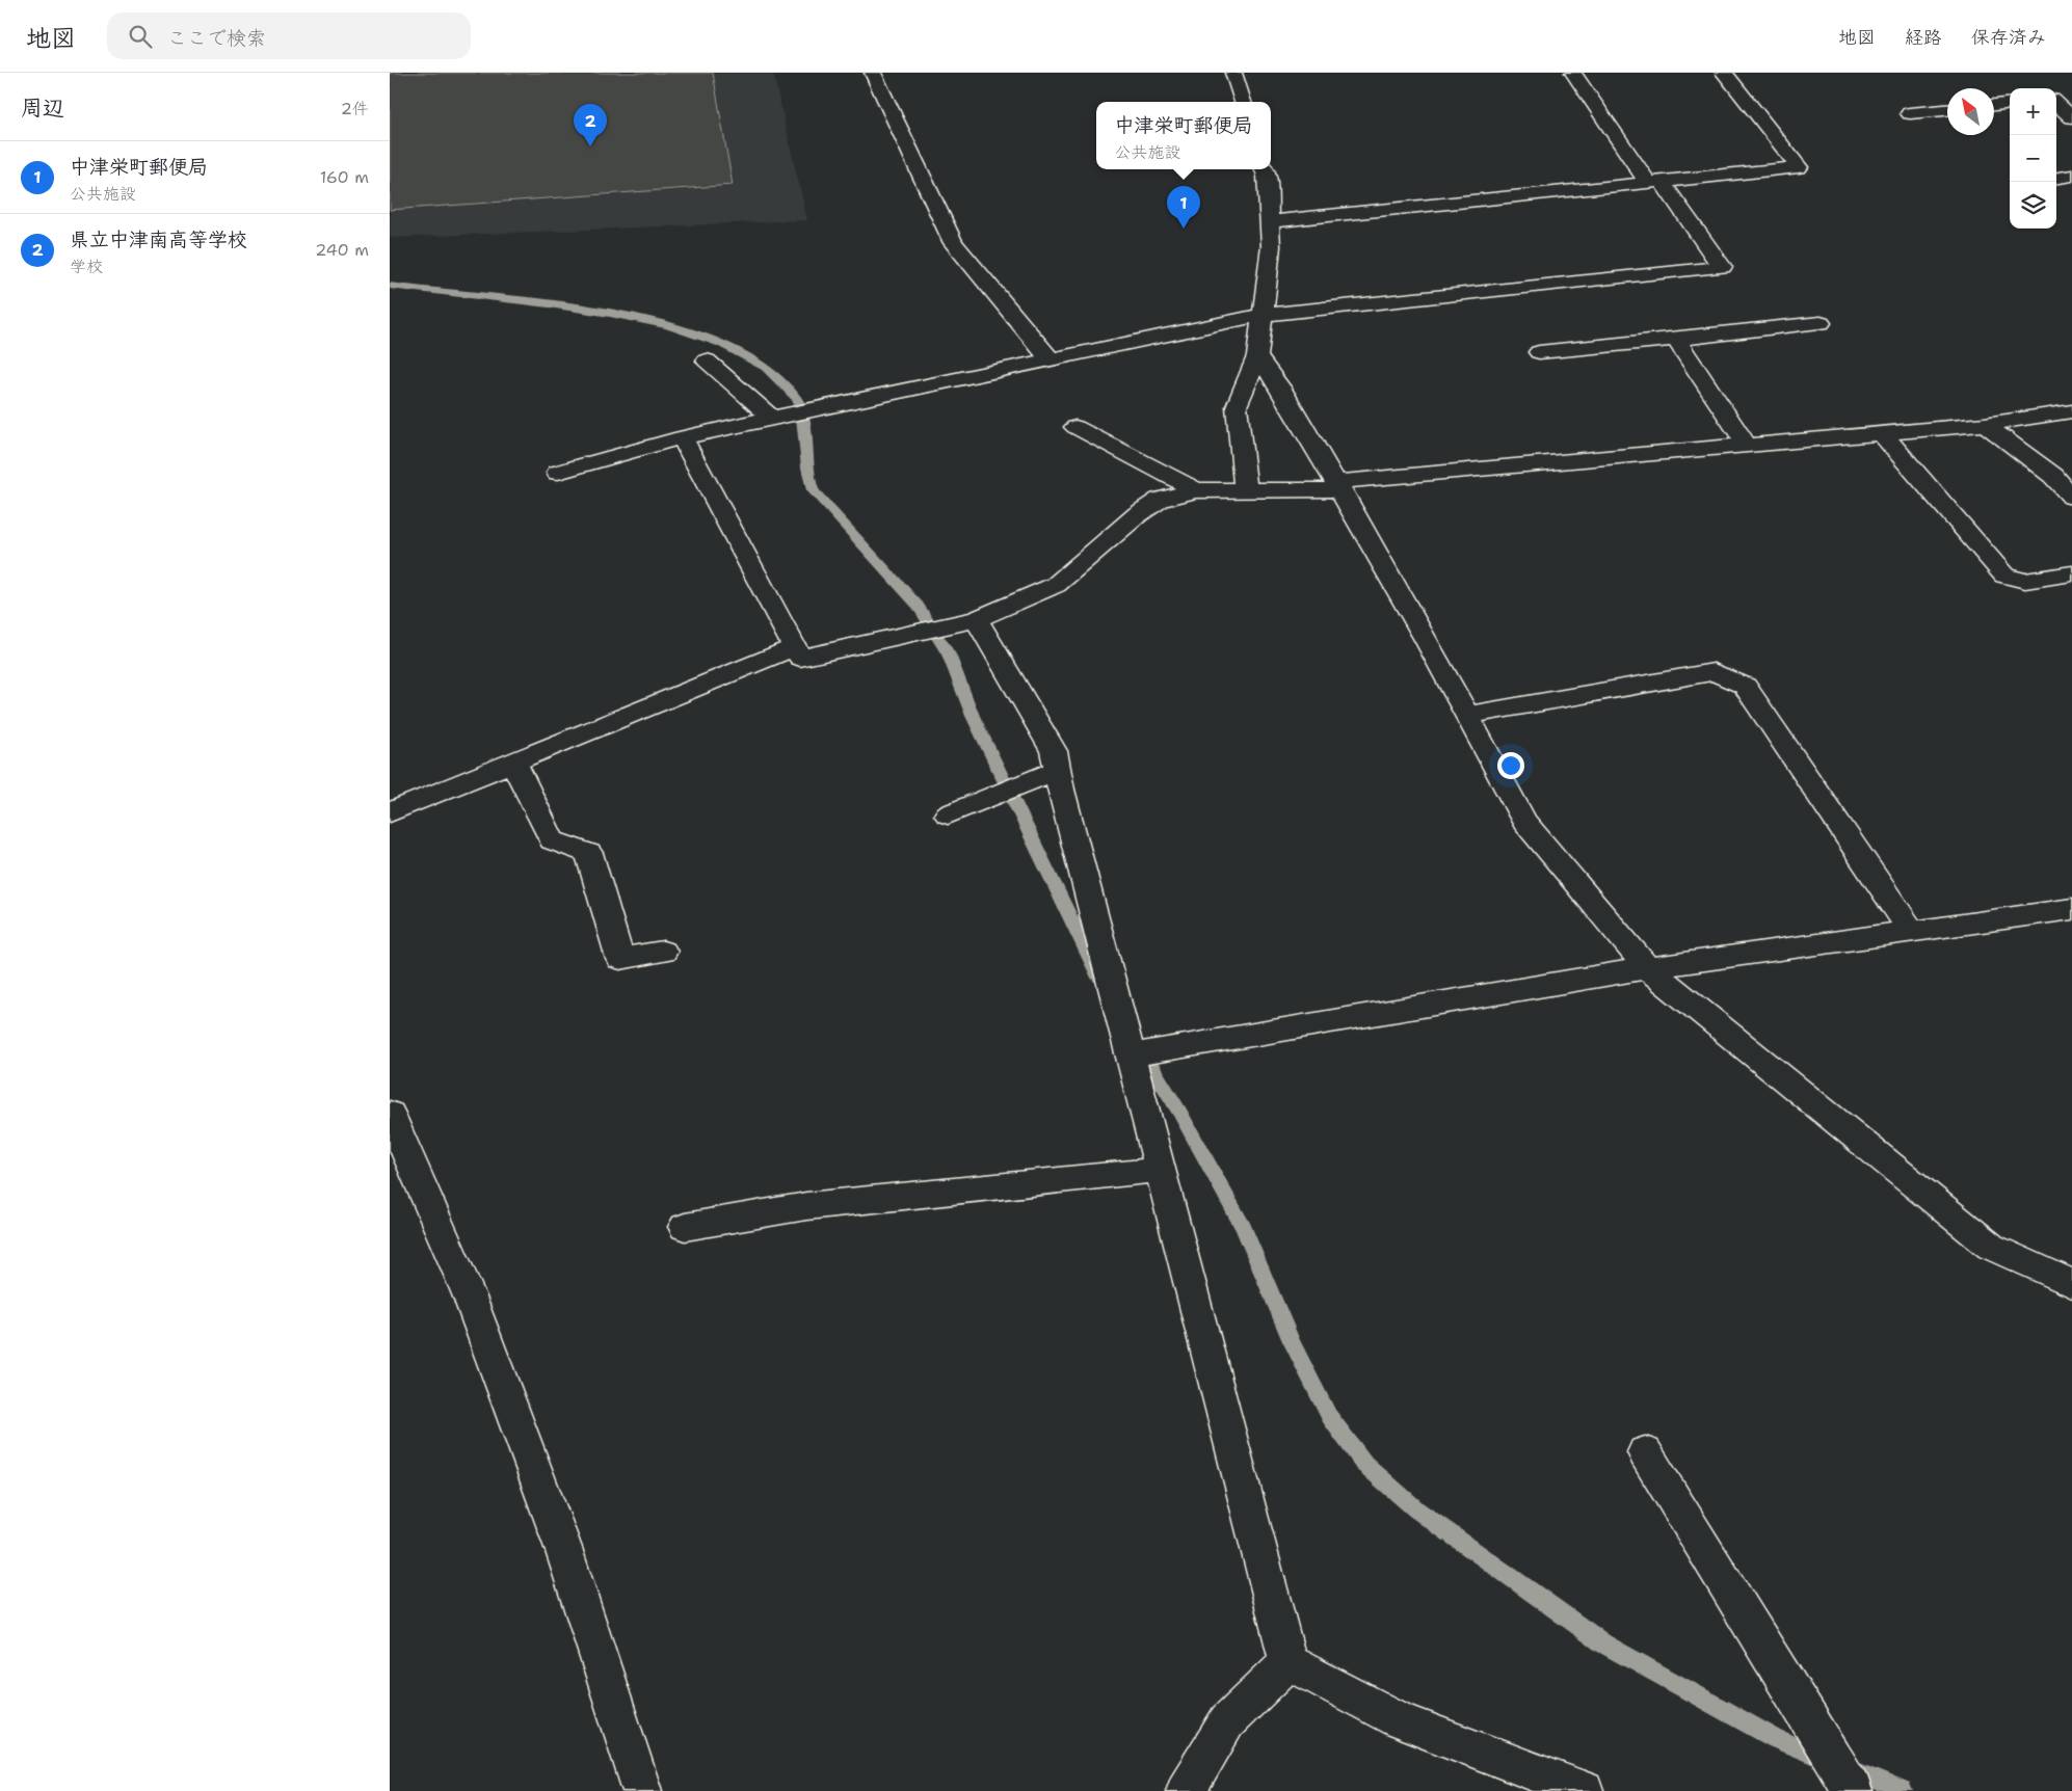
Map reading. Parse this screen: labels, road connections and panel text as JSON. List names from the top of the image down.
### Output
{
  "north": "top left",
  "page": {
    "header": "地図",
    "search": "ここで検索",
    "nav": ["地図", "経路", "保存済み"],
    "heading": ["周辺", "2件"],
    "map_buttons": ["+", "−"],
    "popup": ["中津栄町郵便局", "公共施設"],
    "pins": ["2", "1"],
    "list": [
      {
        "mark": "1",
        "name": "中津栄町郵便局",
        "note": "公共施設",
        "value": "160 m"
      },
      {
        "mark": "2",
        "name": "県立中津南高等学校",
        "note": "学校",
        "value": "240 m"
      }
    ]
  }
}
